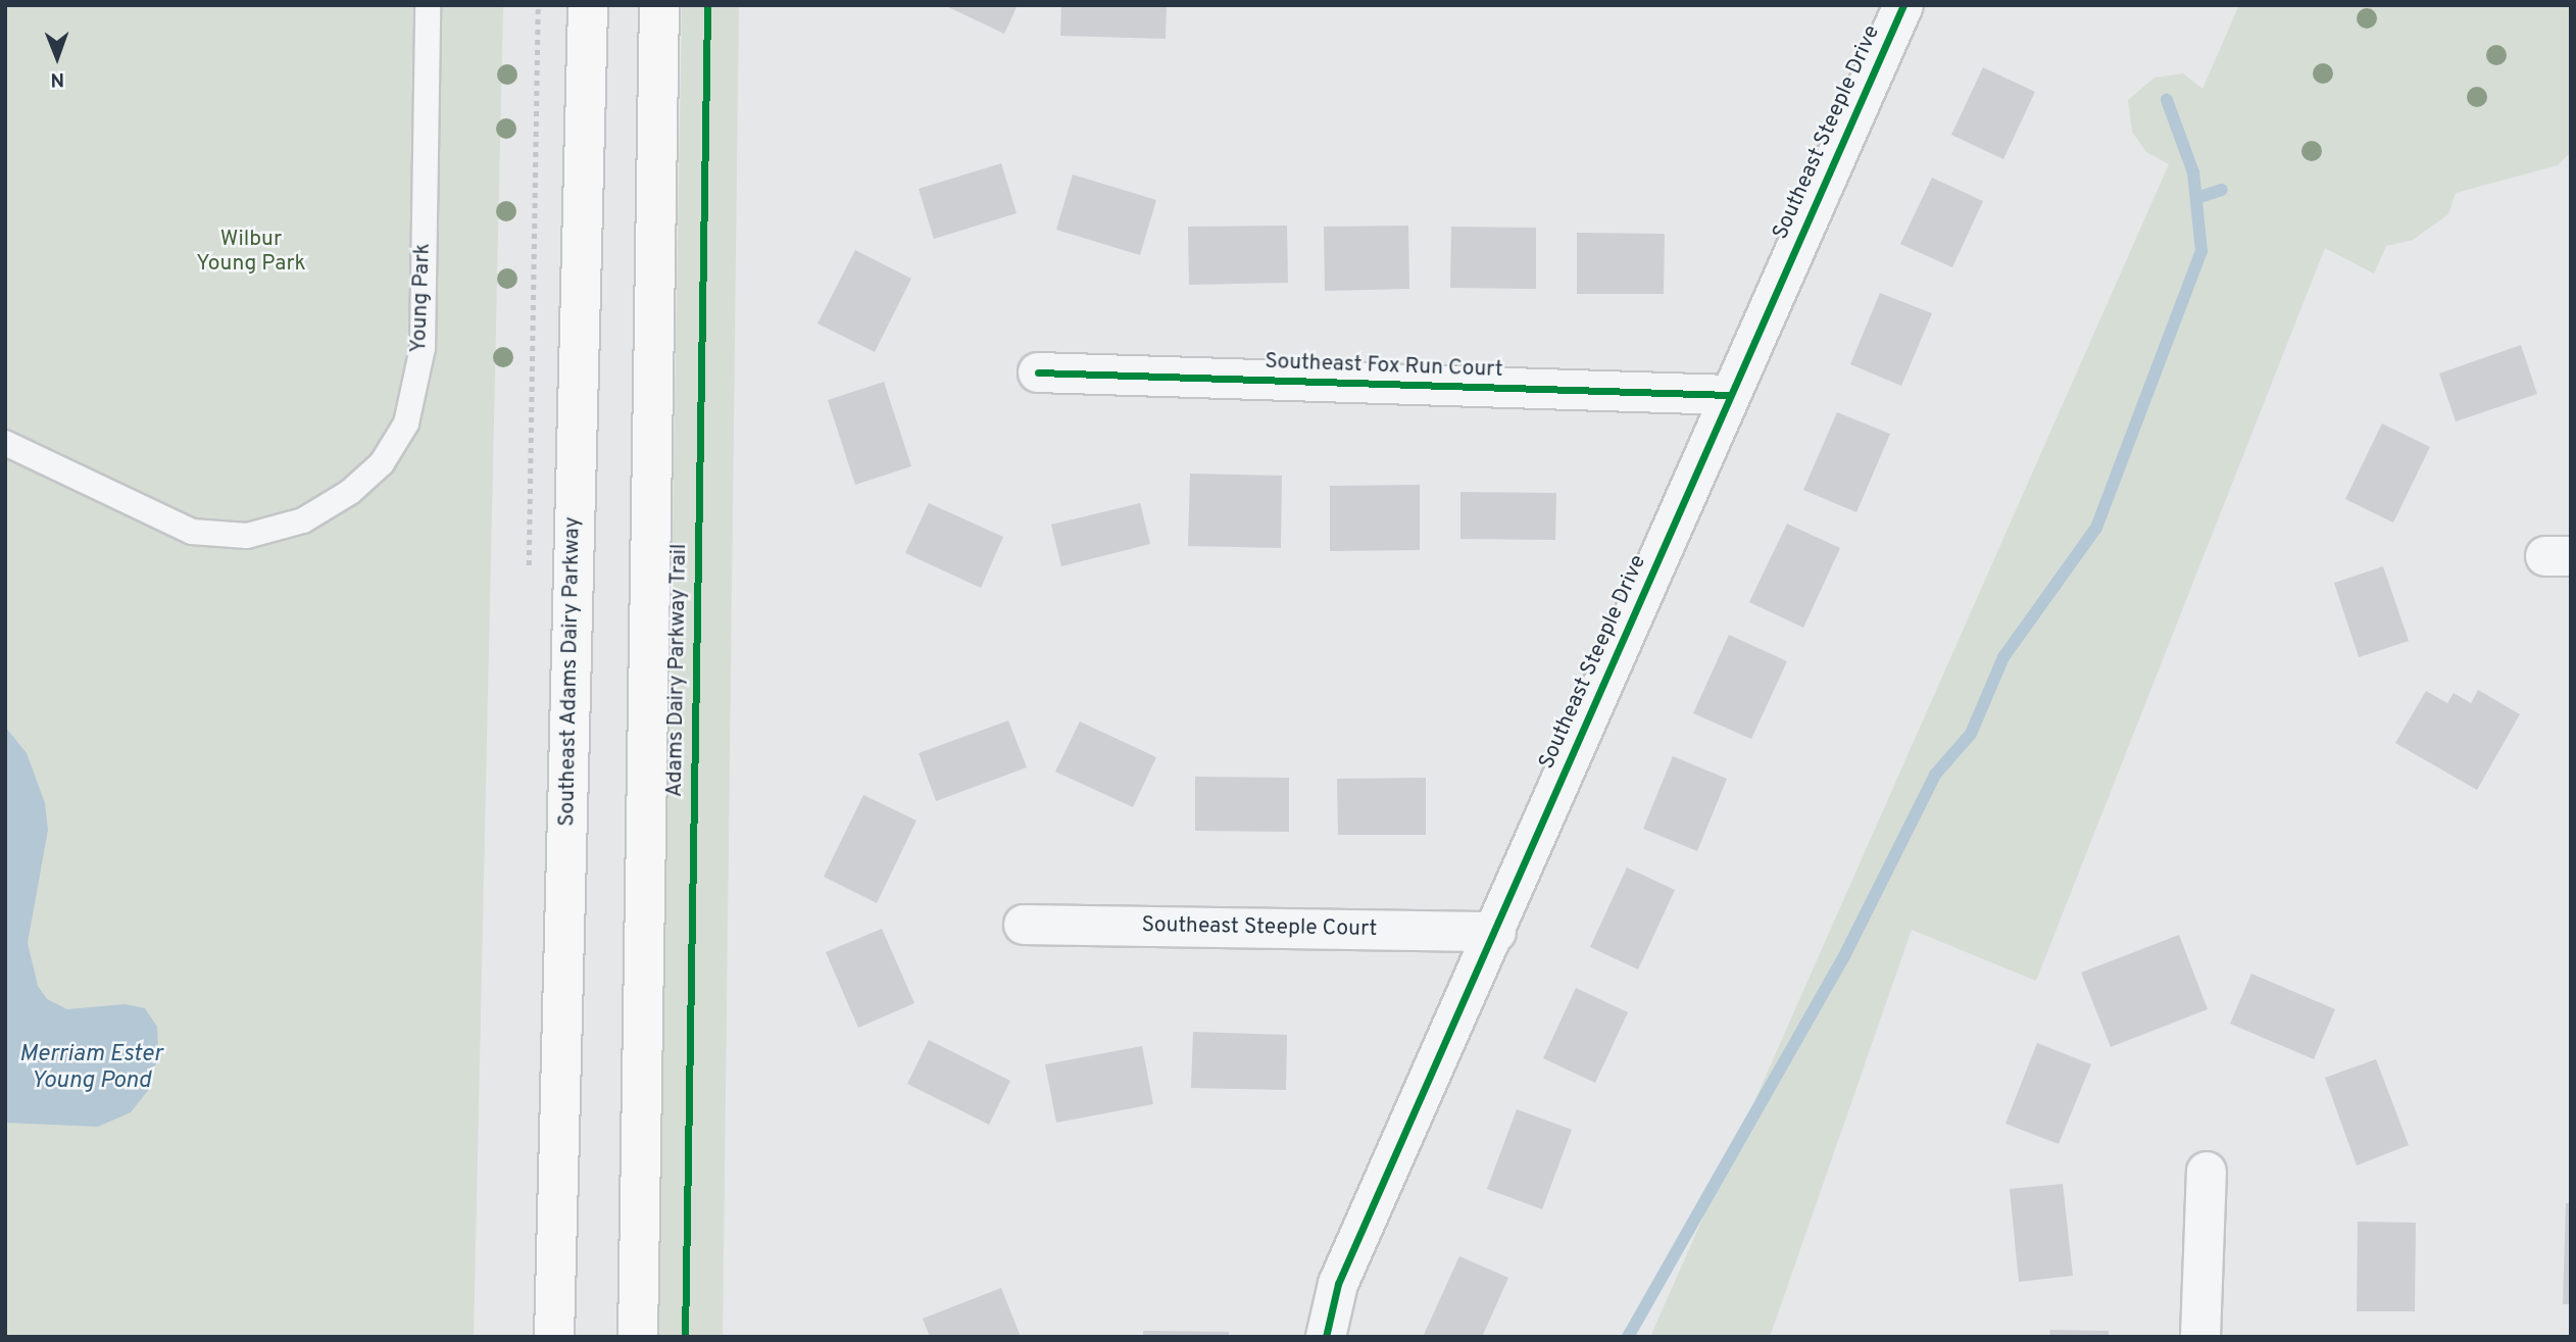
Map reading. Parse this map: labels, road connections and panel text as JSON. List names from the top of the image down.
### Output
{
  "streets": {
    "main road": ["Southeast Adams Dairy Parkway"],
    "street": ["Southeast Steeple Drive", "Southeast Fox Run Court", "Southeast Steeple Court"],
    "lane": ["Young Park"],
    "cycle path": ["Adams Dairy Parkway Trail"]
  },
  "crossings": [
    ["Southeast Steeple Drive", "Southeast Fox Run Court"],
    ["Southeast Steeple Drive", "Southeast Steeple Court"]
  ],
  "water": ["Merriam Ester Young Pond"],
  "parks": ["Wilbur Young Park"],
  "north": "bottom"
}
